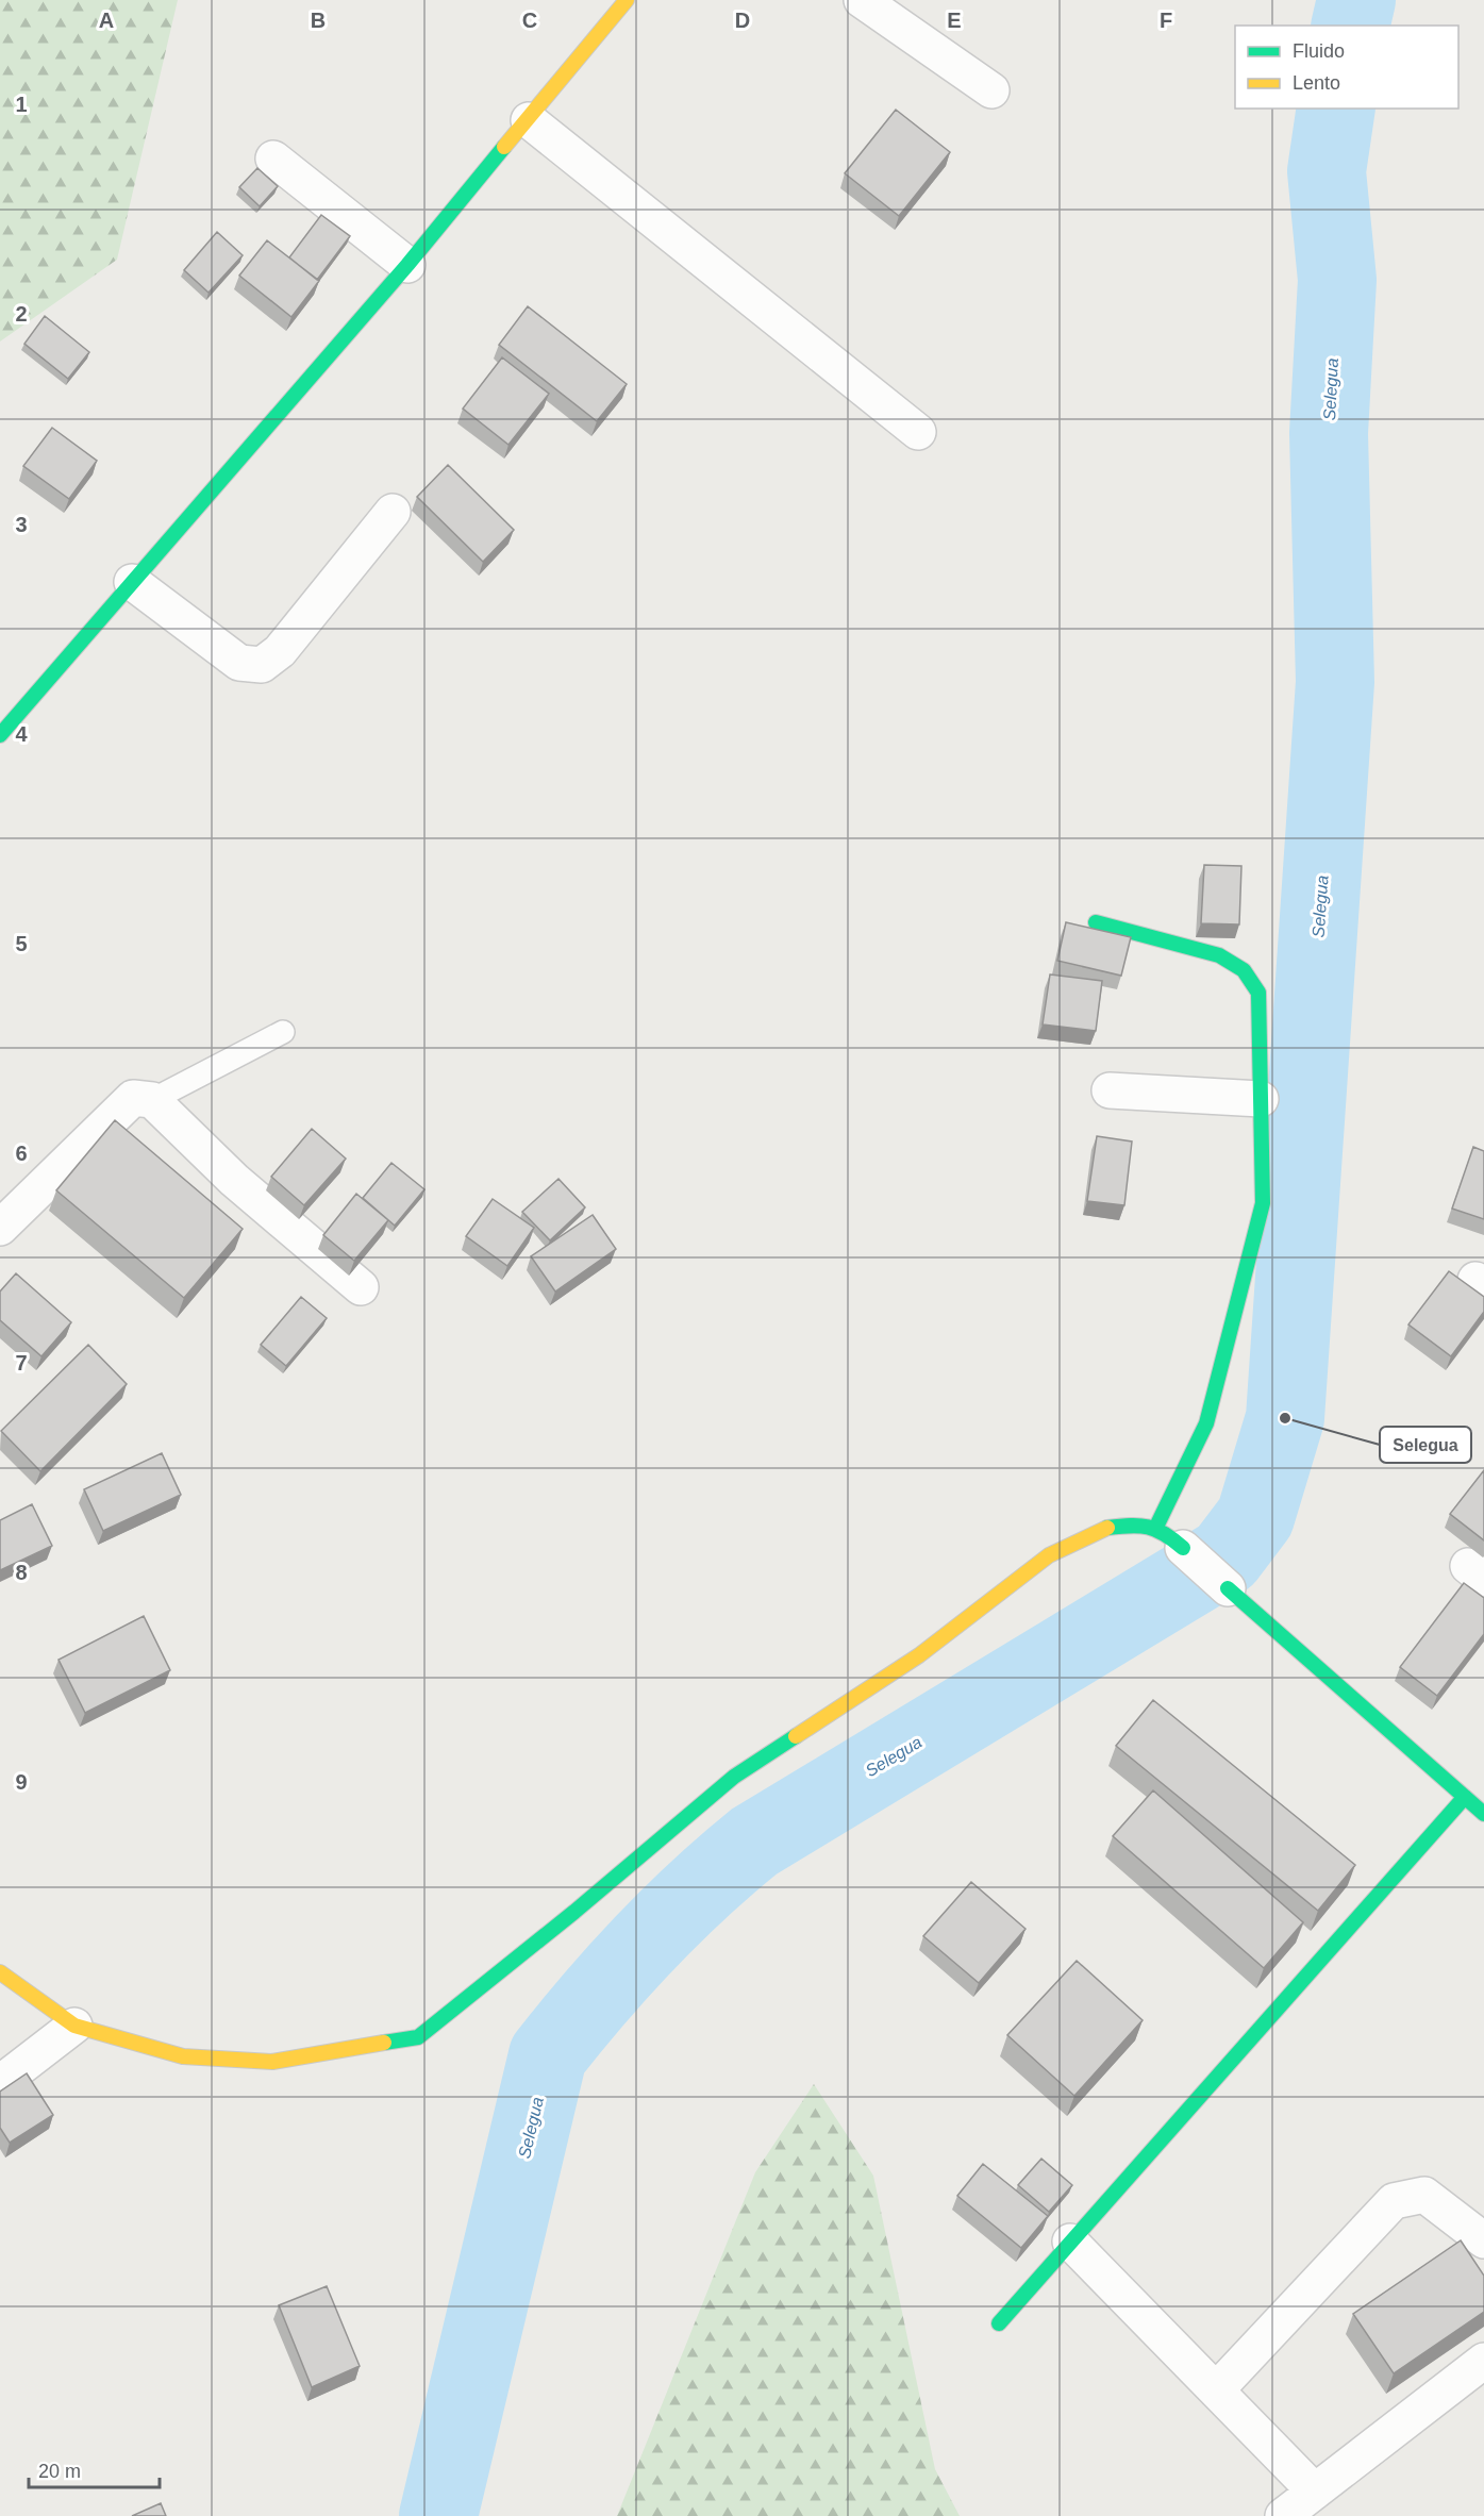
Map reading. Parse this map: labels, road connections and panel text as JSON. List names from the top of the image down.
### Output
{
  "water": ["Selegua"],
  "places": ["Selegua"],
  "legend": ["Fluido", "Lento"],
  "scale_bar": "20 m",
  "grid": {
    "columns": [
      "A",
      "B",
      "C",
      "D",
      "E",
      "F"
    ],
    "rows": [
      "1",
      "2",
      "3",
      "4",
      "5",
      "6",
      "7",
      "8",
      "9"
    ]
  }
}
